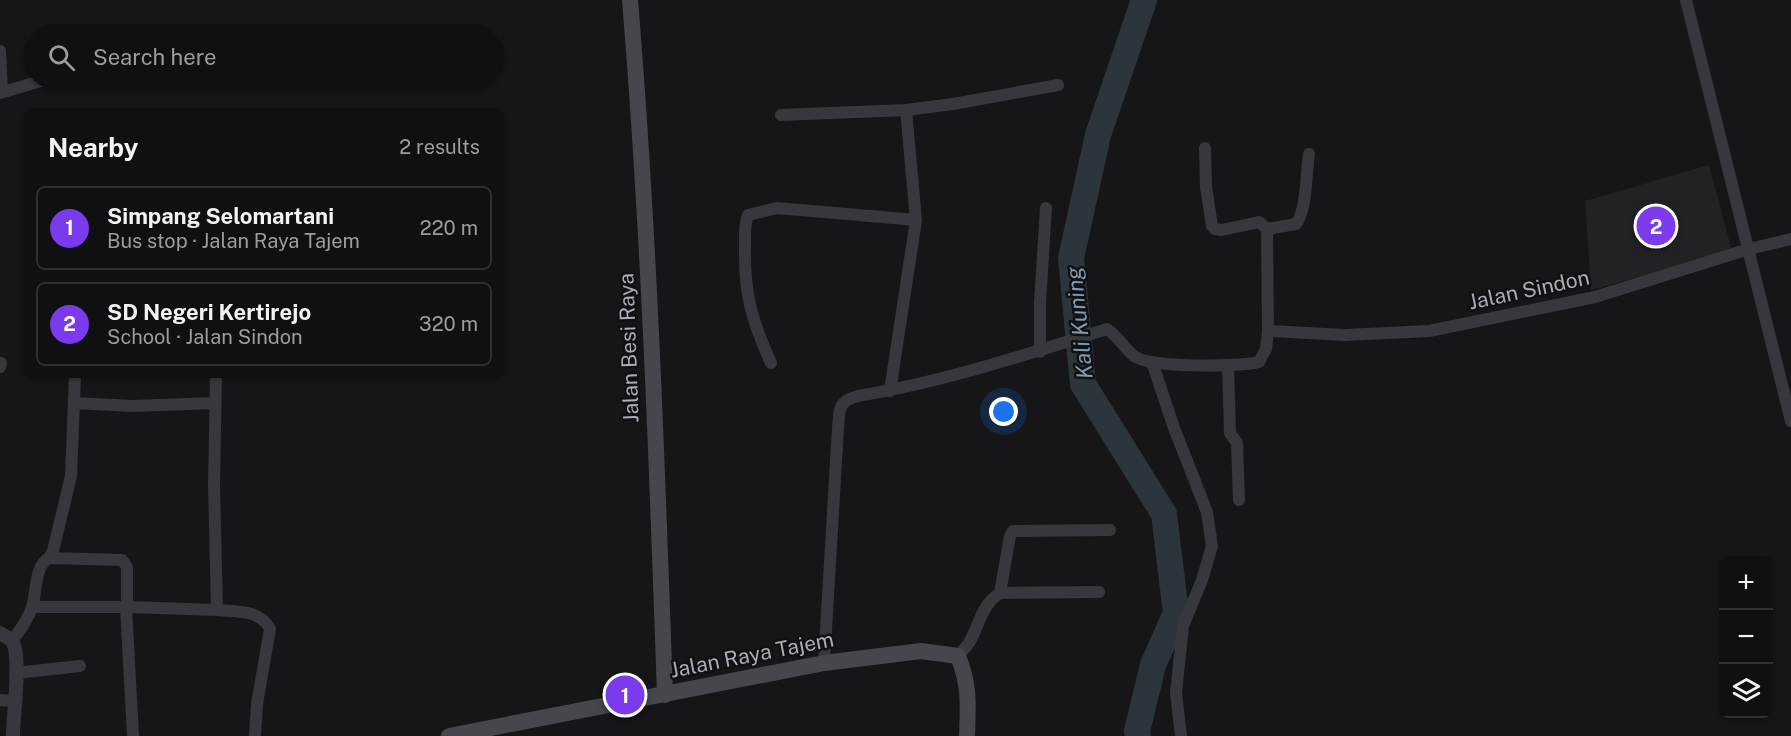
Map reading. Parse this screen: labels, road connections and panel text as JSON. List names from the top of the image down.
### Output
{
  "streets": {
    "main road": ["Jalan Besi Raya", "Jalan Raya Tajem"],
    "street": ["Jalan Sindon"]
  },
  "crossings": [
    ["Jalan Besi Raya", "Jalan Raya Tajem"]
  ],
  "water": ["Kali Kuning"],
  "page": {
    "search": "Search here",
    "heading": ["Nearby", "2 results"],
    "list": [
      {
        "mark": "1",
        "name": "Simpang Selomartani",
        "note": "Bus stop · Jalan Raya Tajem",
        "value": "220 m"
      },
      {
        "mark": "2",
        "name": "SD Negeri Kertirejo",
        "note": "School · Jalan Sindon",
        "value": "320 m"
      }
    ],
    "pins": ["2", "1"],
    "map_buttons": ["+", "−"]
  }
}
